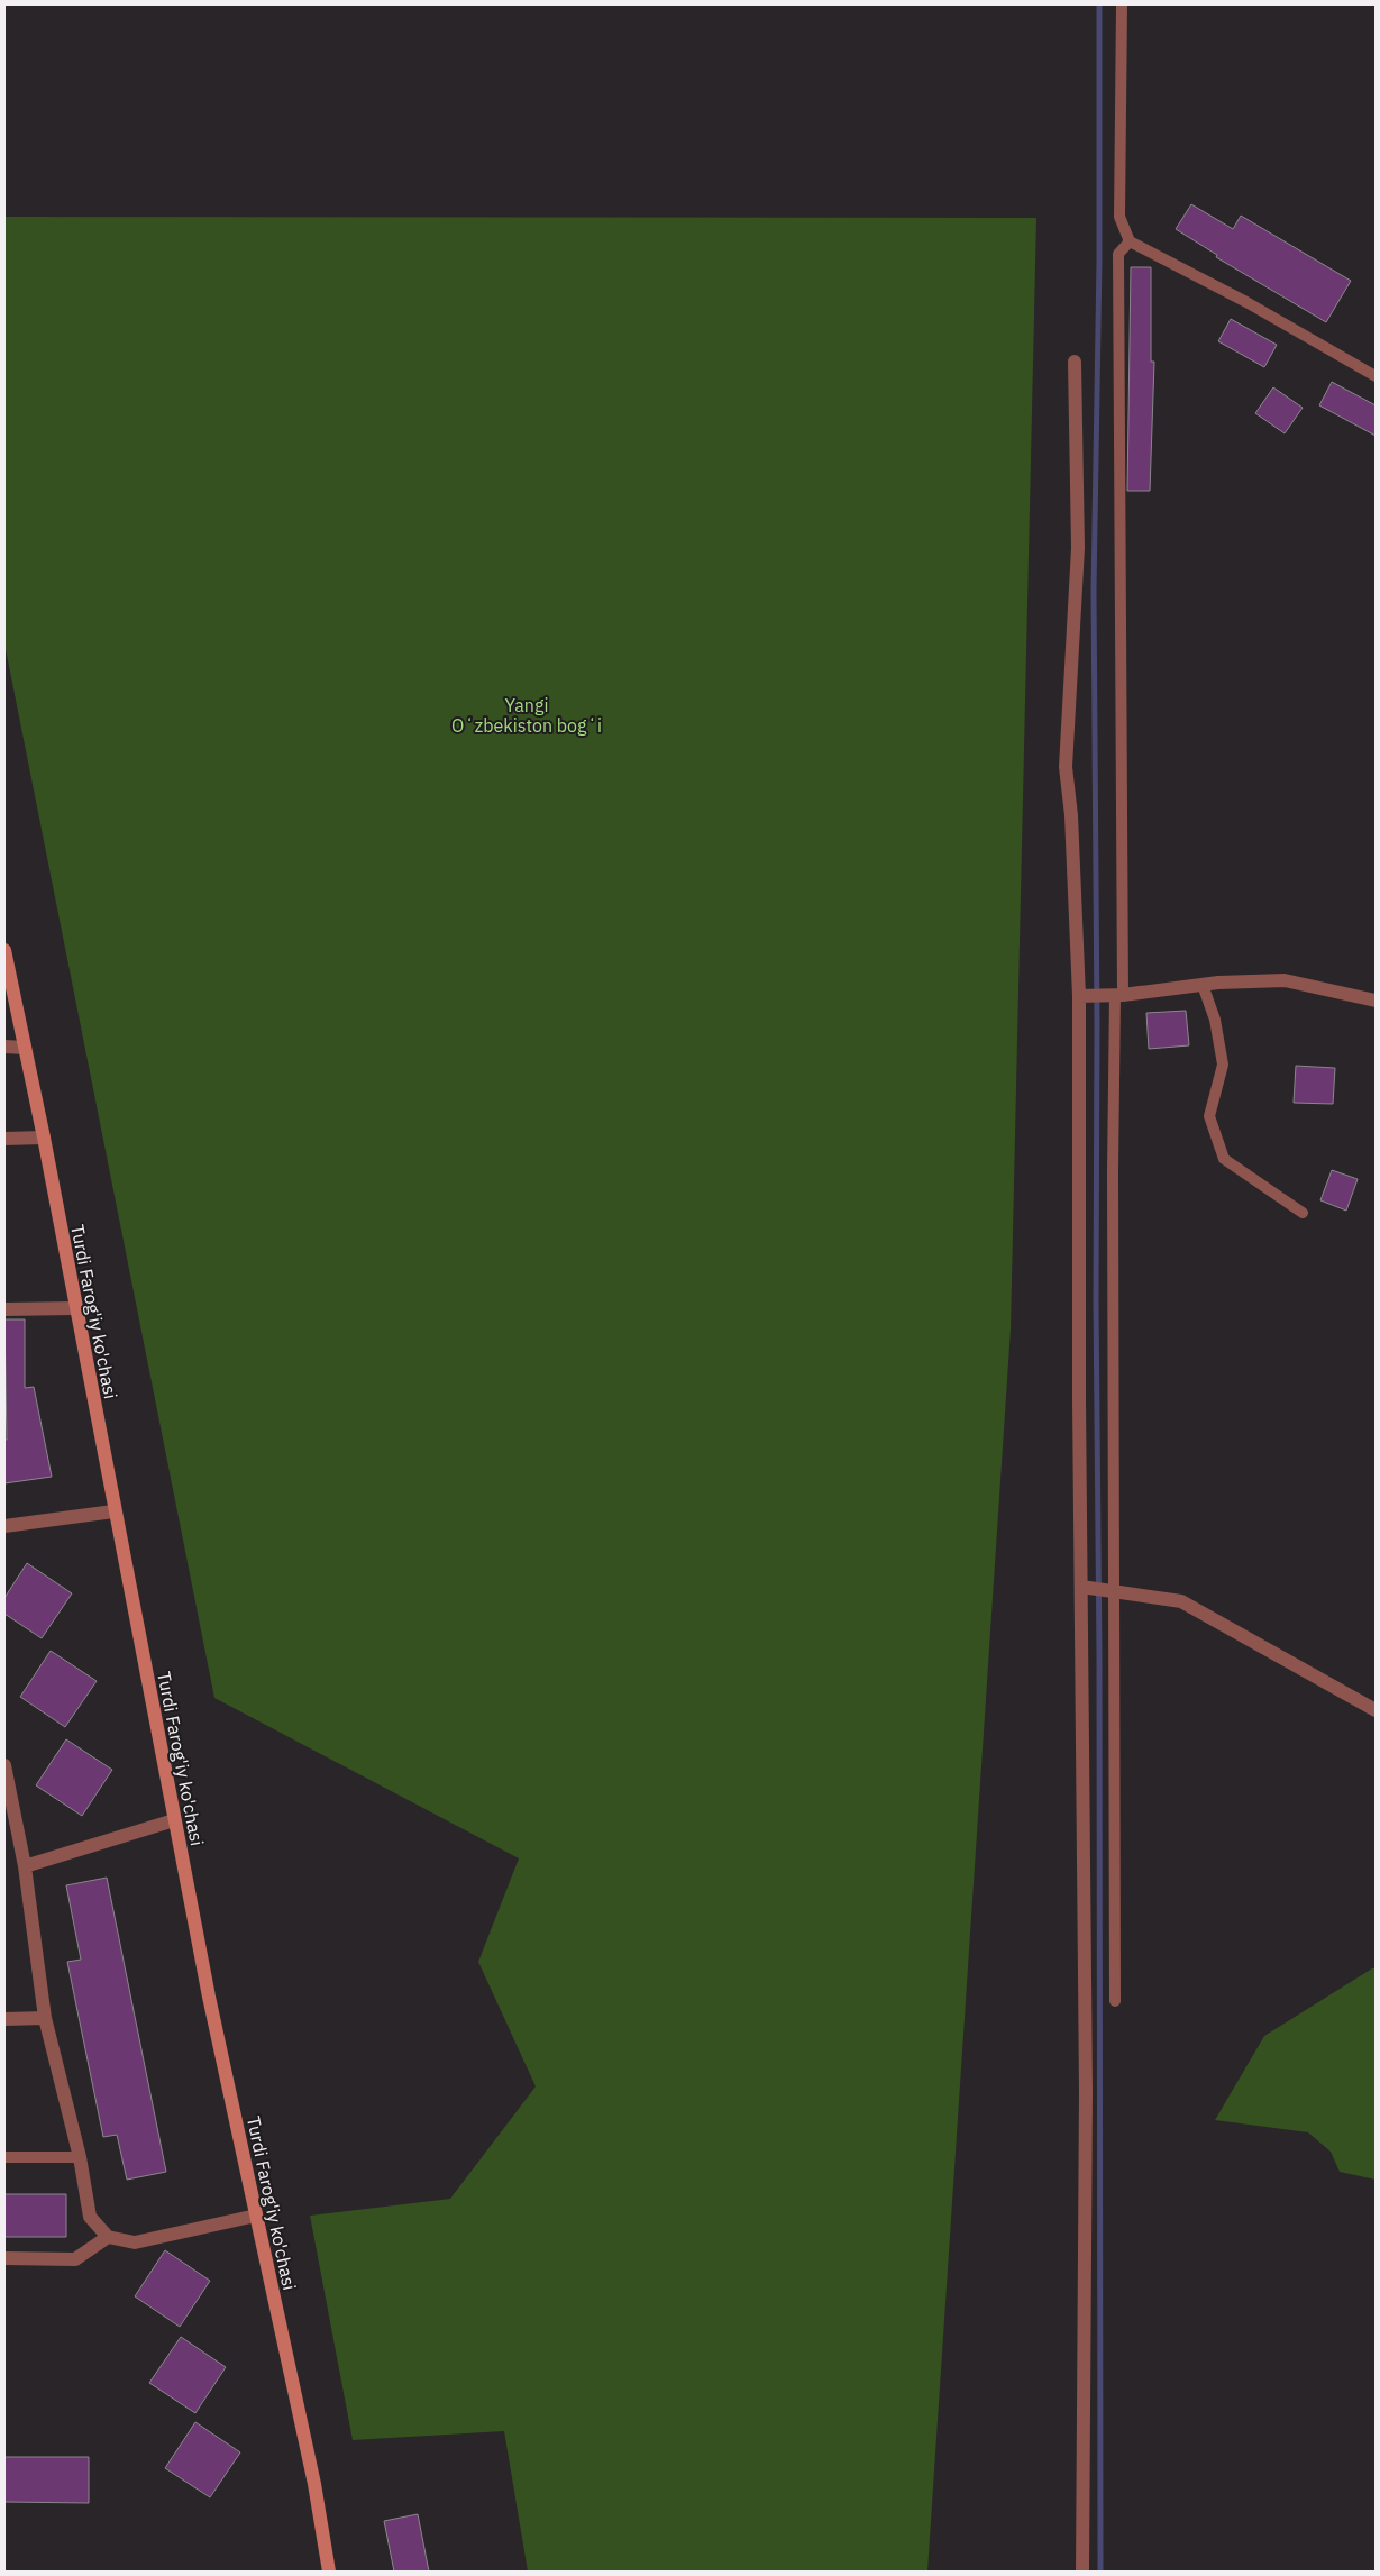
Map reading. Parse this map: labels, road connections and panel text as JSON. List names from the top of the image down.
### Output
{
  "streets": {
    "main road": ["Turdi Farog'iy ko'chasi"]
  },
  "parks": ["Yangi Oʻzbekiston bogʻi"]
}
